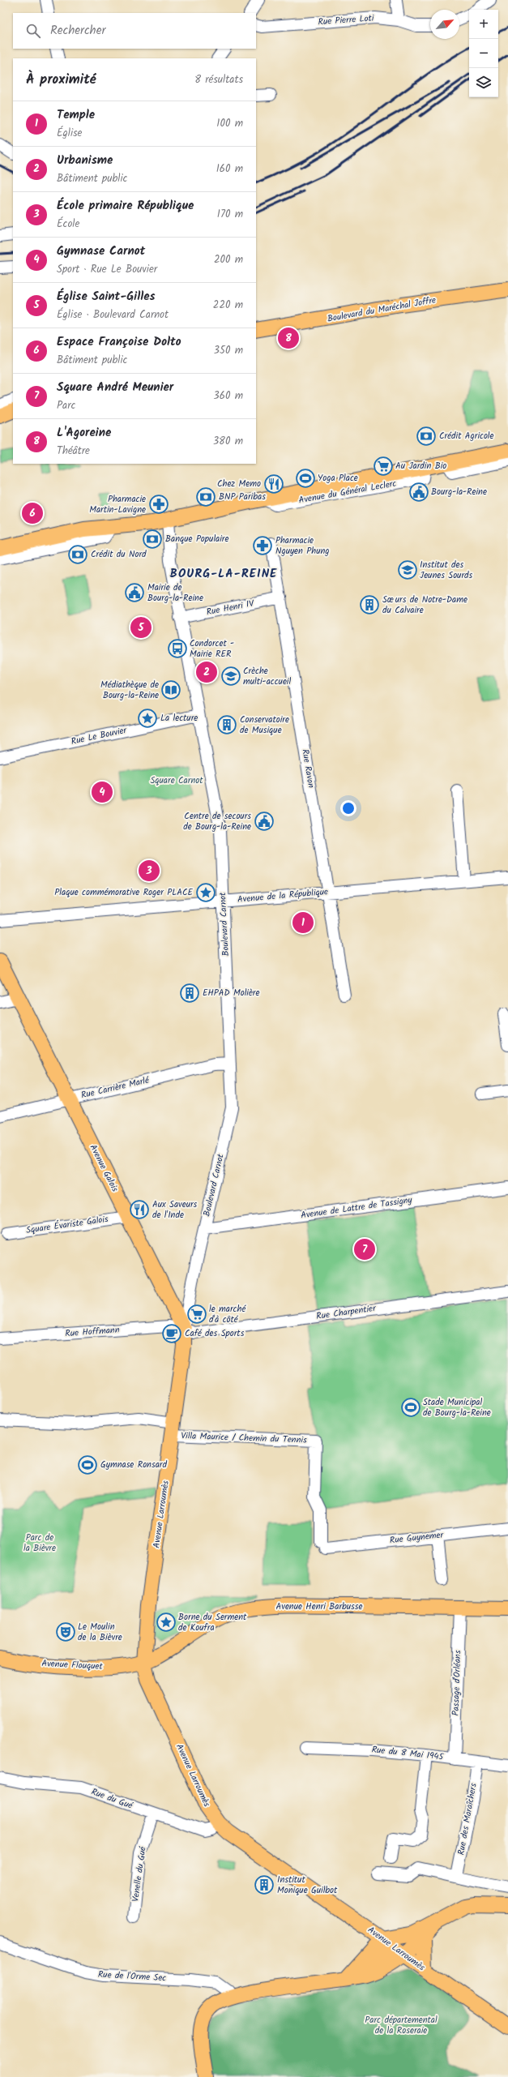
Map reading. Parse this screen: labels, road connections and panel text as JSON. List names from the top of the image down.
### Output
{
  "streets": {
    "main road": [
      "Boulevard du Maréchal Joffre",
      "Avenue du Général Leclerc",
      "Avenue Galois",
      "Avenue Larroumès",
      "Avenue Henri Barbusse",
      "Avenue Flouquet"
    ],
    "street": [
      "Rue Pierre Loti",
      "Rue Henri IV",
      "Rue Le Bouvier",
      "Rue Ravon",
      "Avenue de la République",
      "Boulevard Carnot",
      "Rue Carrière Marlé",
      "Avenue de Lattre de Tassigny",
      "Square Évariste Galois",
      "Rue Charpentier",
      "Rue Hoffmann",
      "Villa Maurice / Chemin du Tennis",
      "Rue Guynemer",
      "Passage d'Orléans",
      "Rue du 8 Mai 1945",
      "Rue du Gué",
      "Rue des Maraîchers",
      "Venelle du Gué",
      "Rue de l'Orme Sec"
    ]
  },
  "crossings": [
    ["Avenue du Général Leclerc", "Boulevard Carnot"],
    ["Rue Henri IV", "Rue Ravon"],
    ["Rue Henri IV", "Boulevard Carnot"],
    ["Rue Le Bouvier", "Boulevard Carnot"],
    ["Rue Ravon", "Avenue de la République"],
    ["Avenue de la République", "Boulevard Carnot"],
    ["Boulevard Carnot", "Rue Carrière Marlé"],
    ["Boulevard Carnot", "Avenue Galois"],
    ["Boulevard Carnot", "Avenue de Lattre de Tassigny"],
    ["Boulevard Carnot", "Rue Charpentier"],
    ["Boulevard Carnot", "Rue Hoffmann"],
    ["Rue Carrière Marlé", "Avenue Galois"],
    ["Avenue Galois", "Square Évariste Galois"],
    ["Avenue Galois", "Rue Charpentier"],
    ["Avenue Galois", "Rue Hoffmann"],
    ["Avenue Galois", "Avenue Larroumès"],
    ["Rue Charpentier", "Rue Hoffmann"],
    ["Villa Maurice / Chemin du Tennis", "Avenue Larroumès"],
    ["Villa Maurice / Chemin du Tennis", "Rue Guynemer"],
    ["Avenue Larroumès", "Avenue Henri Barbusse"],
    ["Avenue Larroumès", "Avenue Flouquet"],
    ["Avenue Larroumès", "Rue du Gué"],
    ["Avenue Henri Barbusse", "Avenue Flouquet"],
    ["Avenue Henri Barbusse", "Passage d'Orléans"],
    ["Passage d'Orléans", "Rue du 8 Mai 1945"],
    ["Rue du 8 Mai 1945", "Rue des Maraîchers"],
    ["Rue du Gué", "Venelle du Gué"]
  ],
  "districts": ["BOURG-LA-REINE"],
  "parks": ["Square Carnot", "Parc de la Bièvre", "Parc départemental de la Roseraie"],
  "places": {
    "bank": [
      "Crédit Agricole",
      "BNP Paribas",
      "Banque Populaire",
      "Crédit du Nord"
    ],
    "supermarket": ["Au Jardin Bio", "le marché d'à côté"],
    "sports": ["Yoga Place", "Stade Municipal de Bourg-la-Reine", "Gymnase Ronsard"],
    "restaurant": ["Chez Memo", "Aux Saveurs de l'Inde"],
    "public building": ["Bourg-la-Reine", "Mairie de Bourg-la-Reine", "Centre de secours de Bourg-la-Reine"],
    "pharmacy": ["Pharmacie Martin-Lavigne", "Pharmacie Nguyen Phung"],
    "school or university": ["Institut des Jeunes Sourds", "Crèche multi-accueil"],
    "building": [
      "Sœurs de Notre-Dame du Calvaire",
      "Conservatoire de Musique",
      "EHPAD Molière",
      "Institut Monique Guilbot"
    ],
    "bus stop": ["Condorcet - Mairie RER"],
    "library": ["Médiathèque de Bourg-la-Reine"],
    "place": ["La lecture", "Plaque commémorative Roger PLACE", "Borne du Serment de Koufra"],
    "cafe": ["Café des Sports"],
    "theatre": ["Le Moulin de la Bièvre"]
  },
  "north": "top right",
  "page": {
    "map_buttons": ["+", "−"],
    "search": "Rechercher",
    "heading": ["À proximité", "8 résultats"],
    "list": [
      {
        "mark": "1",
        "name": "Temple",
        "note": "Église",
        "value": "100 m"
      },
      {
        "mark": "2",
        "name": "Urbanisme",
        "note": "Bâtiment public",
        "value": "160 m"
      },
      {
        "mark": "3",
        "name": "École primaire République",
        "note": "École",
        "value": "170 m"
      },
      {
        "mark": "4",
        "name": "Gymnase Carnot",
        "note": "Sport · Rue Le Bouvier",
        "value": "200 m"
      },
      {
        "mark": "5",
        "name": "Église Saint-Gilles",
        "note": "Église · Boulevard Carnot",
        "value": "220 m"
      },
      {
        "mark": "6",
        "name": "Espace Françoise Dolto",
        "note": "Bâtiment public",
        "value": "350 m"
      },
      {
        "mark": "7",
        "name": "Square André Meunier",
        "note": "Parc",
        "value": "360 m"
      },
      {
        "mark": "8",
        "name": "L'Agoreine",
        "note": "Théâtre",
        "value": "380 m"
      }
    ],
    "pins": [
      "8",
      "6",
      "5",
      "2",
      "4",
      "3",
      "1",
      "7"
    ]
  }
}
